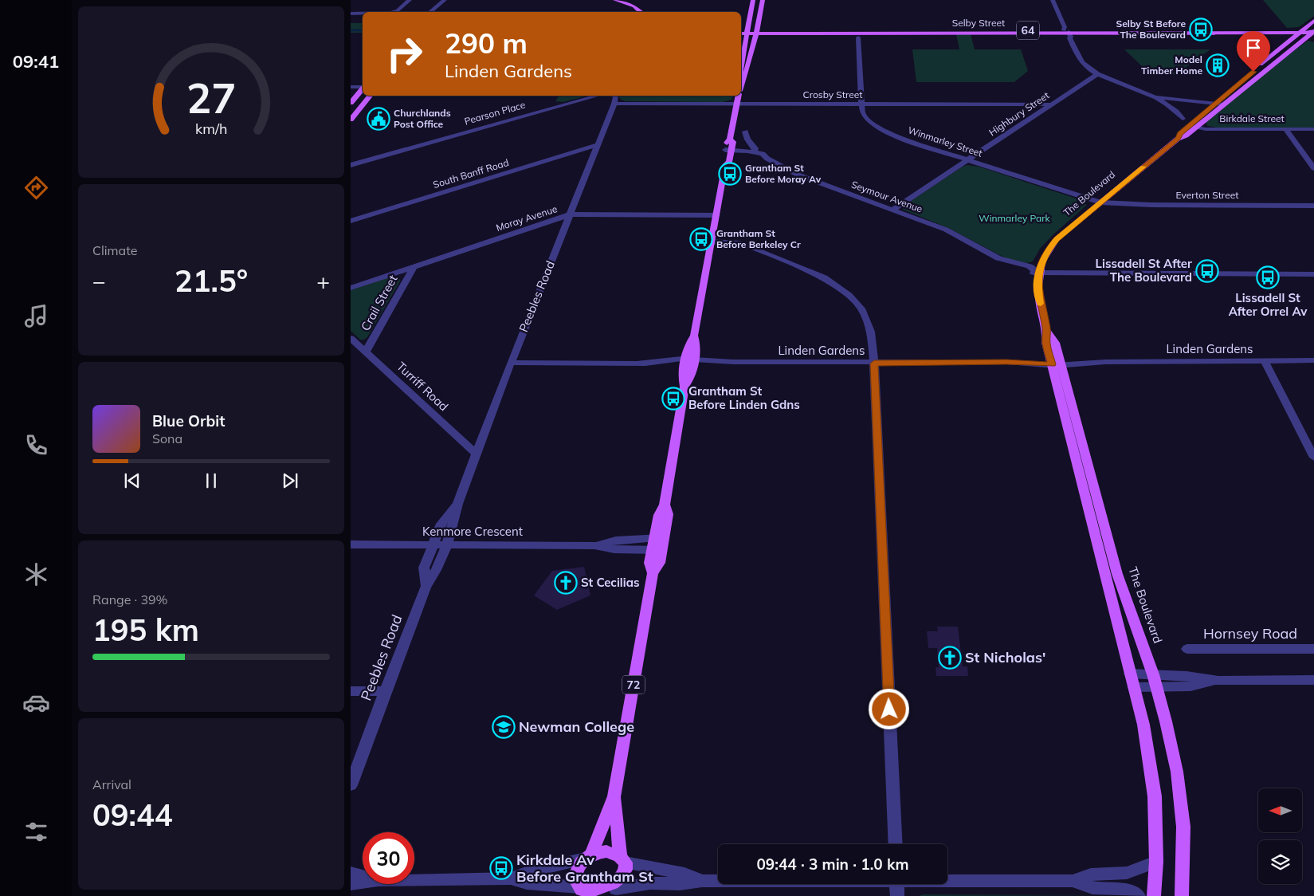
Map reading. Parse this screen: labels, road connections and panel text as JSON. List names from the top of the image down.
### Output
{
  "streets": {
    "main road": [
      "Selby Street",
      "64",
      "The Boulevard",
      "72"
    ],
    "street": [
      "Crosby Street",
      "Pearson Place",
      "Highbury Street",
      "Birkdale Street",
      "Winmarley Street",
      "South Banff Road",
      "Everton Street",
      "Seymour Avenue",
      "Moray Avenue",
      "Peebles Road",
      "Crail Street",
      "Linden Gardens",
      "Turriff Road",
      "Kenmore Crescent",
      "Hornsey Road"
    ]
  },
  "crossings": [
    ["Selby Street", "The Boulevard"],
    ["Crosby Street", "Highbury Street"],
    ["Crosby Street", "Winmarley Street"],
    ["Crosby Street", "Peebles Road"],
    ["Highbury Street", "Winmarley Street"],
    ["Highbury Street", "Seymour Avenue"],
    ["Birkdale Street", "The Boulevard"],
    ["Winmarley Street", "The Boulevard"],
    ["Winmarley Street", "Everton Street"],
    ["South Banff Road", "Peebles Road"],
    ["The Boulevard", "Everton Street"],
    ["The Boulevard", "Seymour Avenue"],
    ["The Boulevard", "Linden Gardens"],
    ["Seymour Avenue", "72"],
    ["Moray Avenue", "Peebles Road"],
    ["Moray Avenue", "Crail Street"],
    ["Moray Avenue", "72"],
    ["Peebles Road", "Linden Gardens"],
    ["Peebles Road", "Turriff Road"],
    ["Peebles Road", "Kenmore Crescent"],
    ["Crail Street", "Turriff Road"],
    ["Linden Gardens", "72"],
    ["Kenmore Crescent", "72"]
  ],
  "parks": ["Winmarley Park"],
  "places": {
    "bus stop": [
      "Selby St Before The Boulevard",
      "Grantham St Before Moray Av",
      "Grantham St Before Berkeley Cr",
      "Lissadell St After The Boulevard",
      "Lissadell St After Orrel Av",
      "Grantham St Before Linden Gdns",
      "Kirkdale Av Before Grantham St"
    ],
    "building": ["Model Timber Home"],
    "public building": ["Churchlands Post Office"],
    "church": ["St Cecilias", "St Nicholas'"],
    "school or university": ["Newman College"]
  },
  "north": "left",
  "page": {
    "tabs": "09:41",
    "turn": ["290 m", "Linden Gardens"],
    "tile": [
      "Climate",
      ["Range · 39%", "195 km"],
      ["Arrival", "09:44"]
    ],
    "heat": ["−", "21.5°", "+"],
    "song": ["Blue Orbit", "Sona"],
    "limit": "30",
    "trip": "09:44 · 3 min · 1.0 km",
    "gauge": ["27", "km/h"]
  }
}
